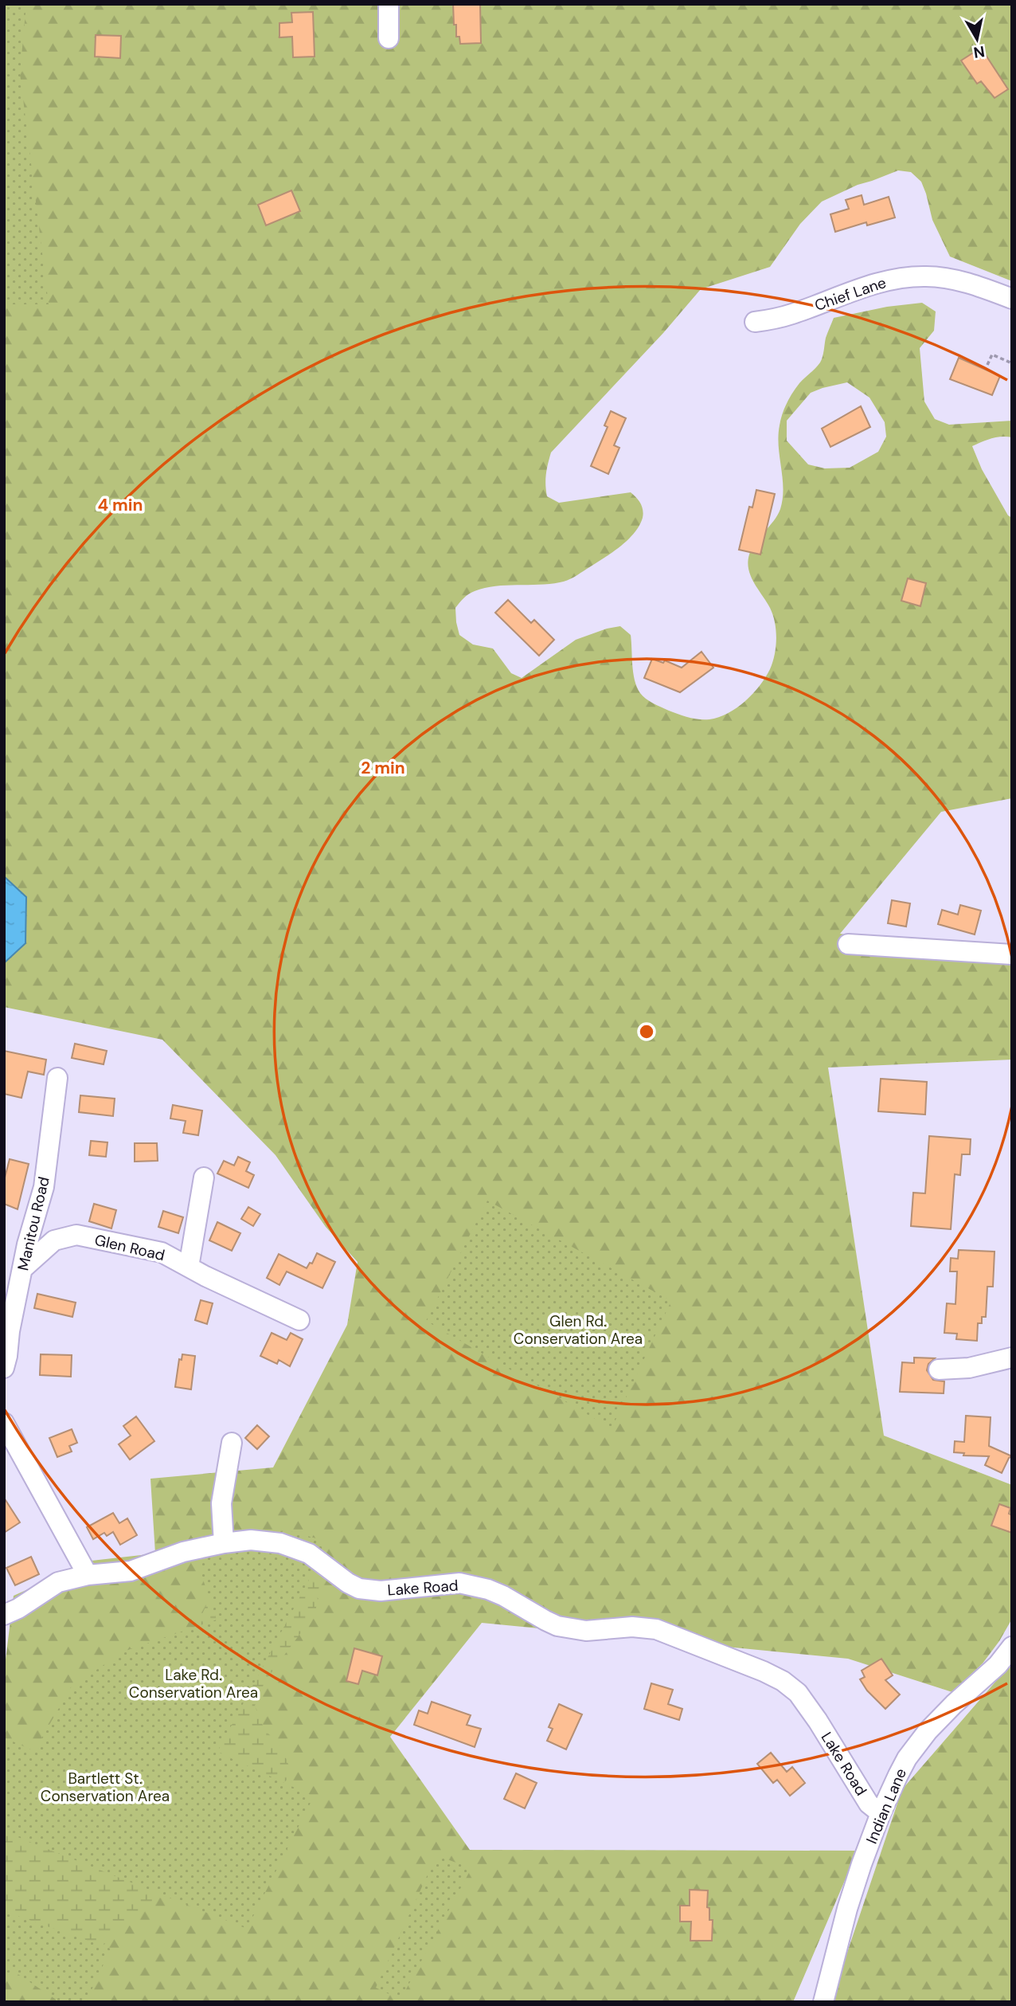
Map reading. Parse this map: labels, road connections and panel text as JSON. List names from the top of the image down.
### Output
{
  "streets": {
    "street": [
      "Chief Lane",
      "Manitou Road",
      "Glen Road",
      "Lake Road",
      "Indian Lane"
    ]
  },
  "crossings": [
    ["Manitou Road", "Glen Road"],
    ["Lake Road", "Indian Lane"]
  ],
  "parks": ["Glen Rd. Conservation Area", "Lake Rd. Conservation Area", "Bartlett St. Conservation Area"],
  "north": "bottom",
  "rings": ["4 min", "2 min"]
}
